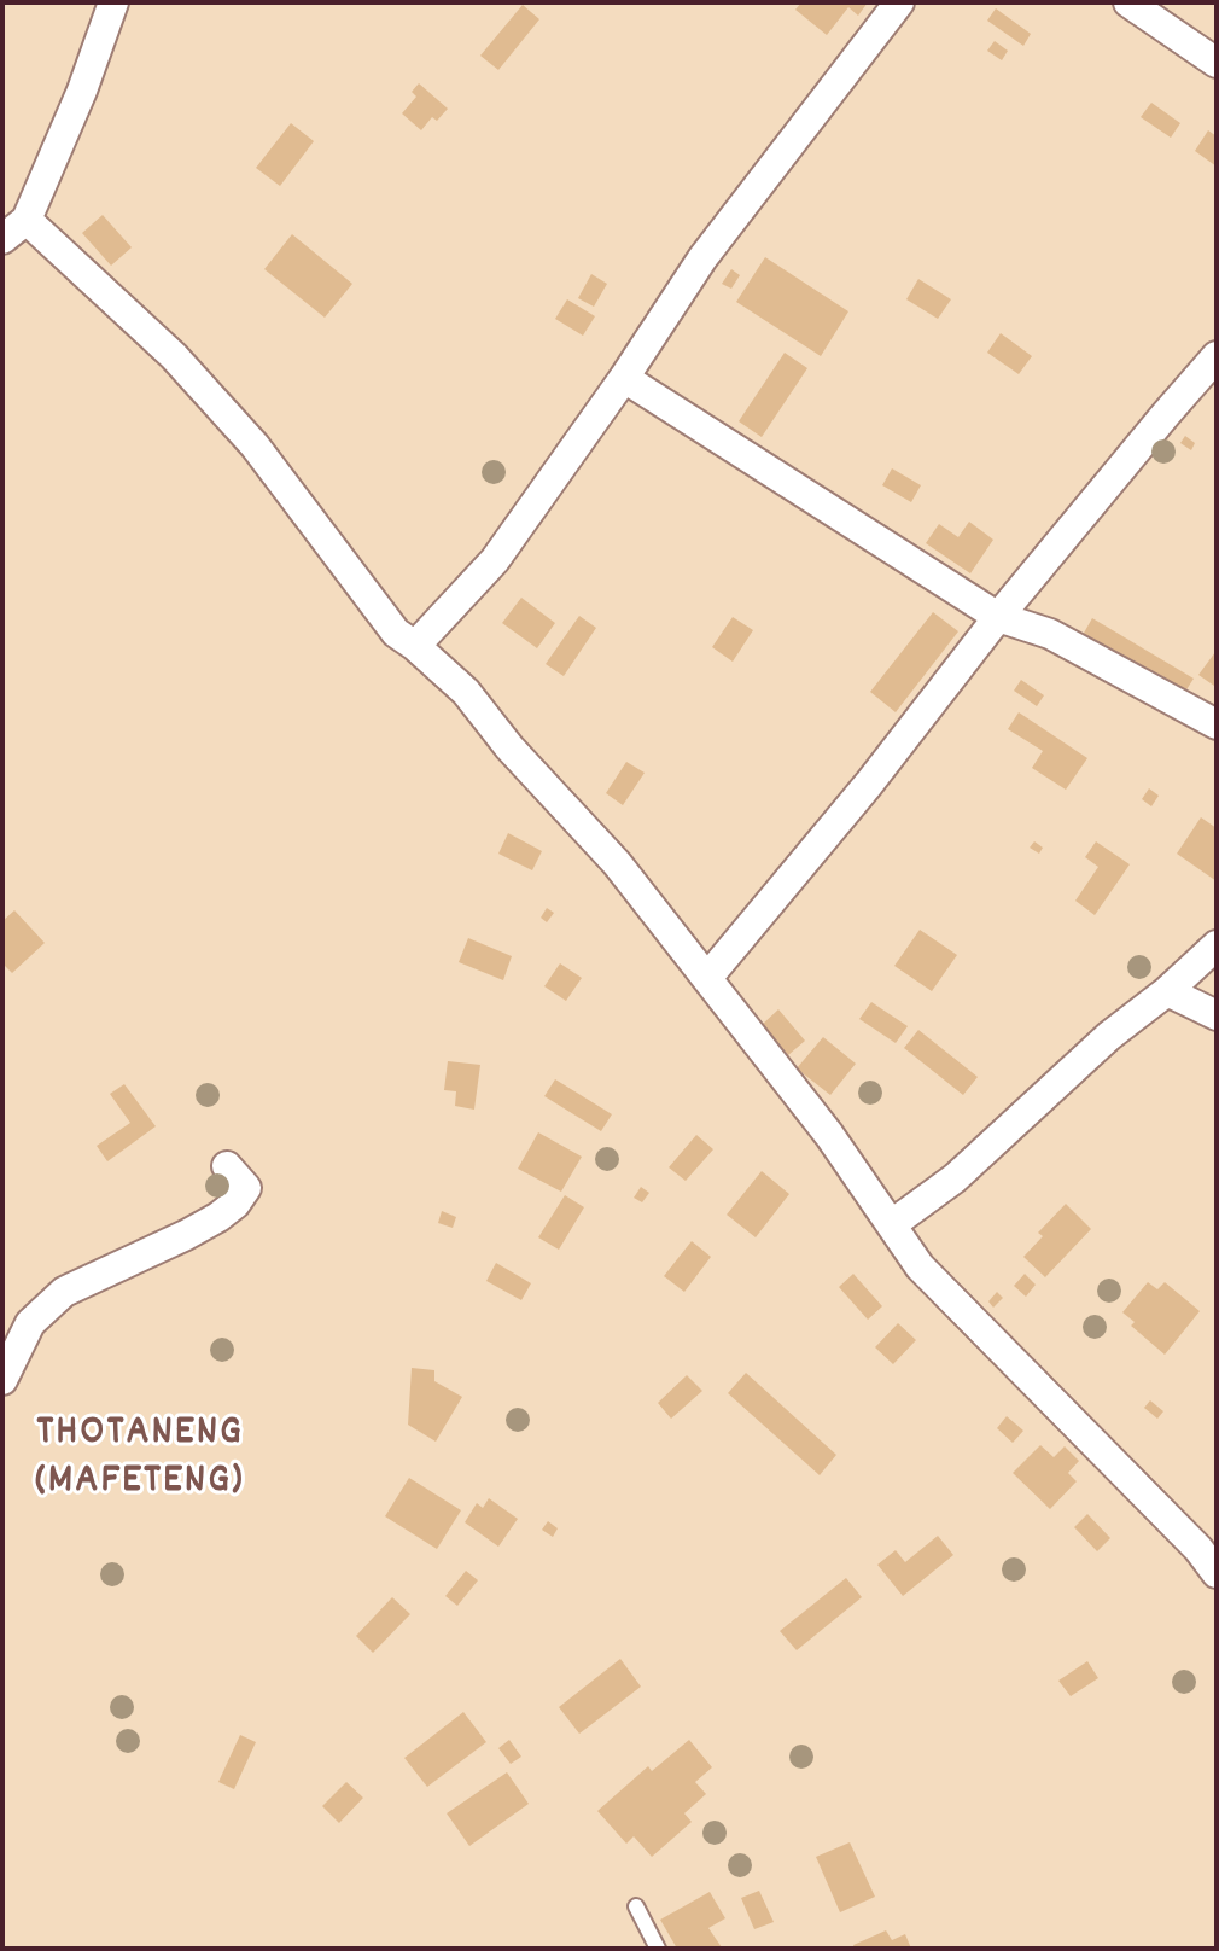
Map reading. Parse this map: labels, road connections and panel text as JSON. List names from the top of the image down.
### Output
{
  "districts": ["THOTANENG (MAFETENG)"]
}
